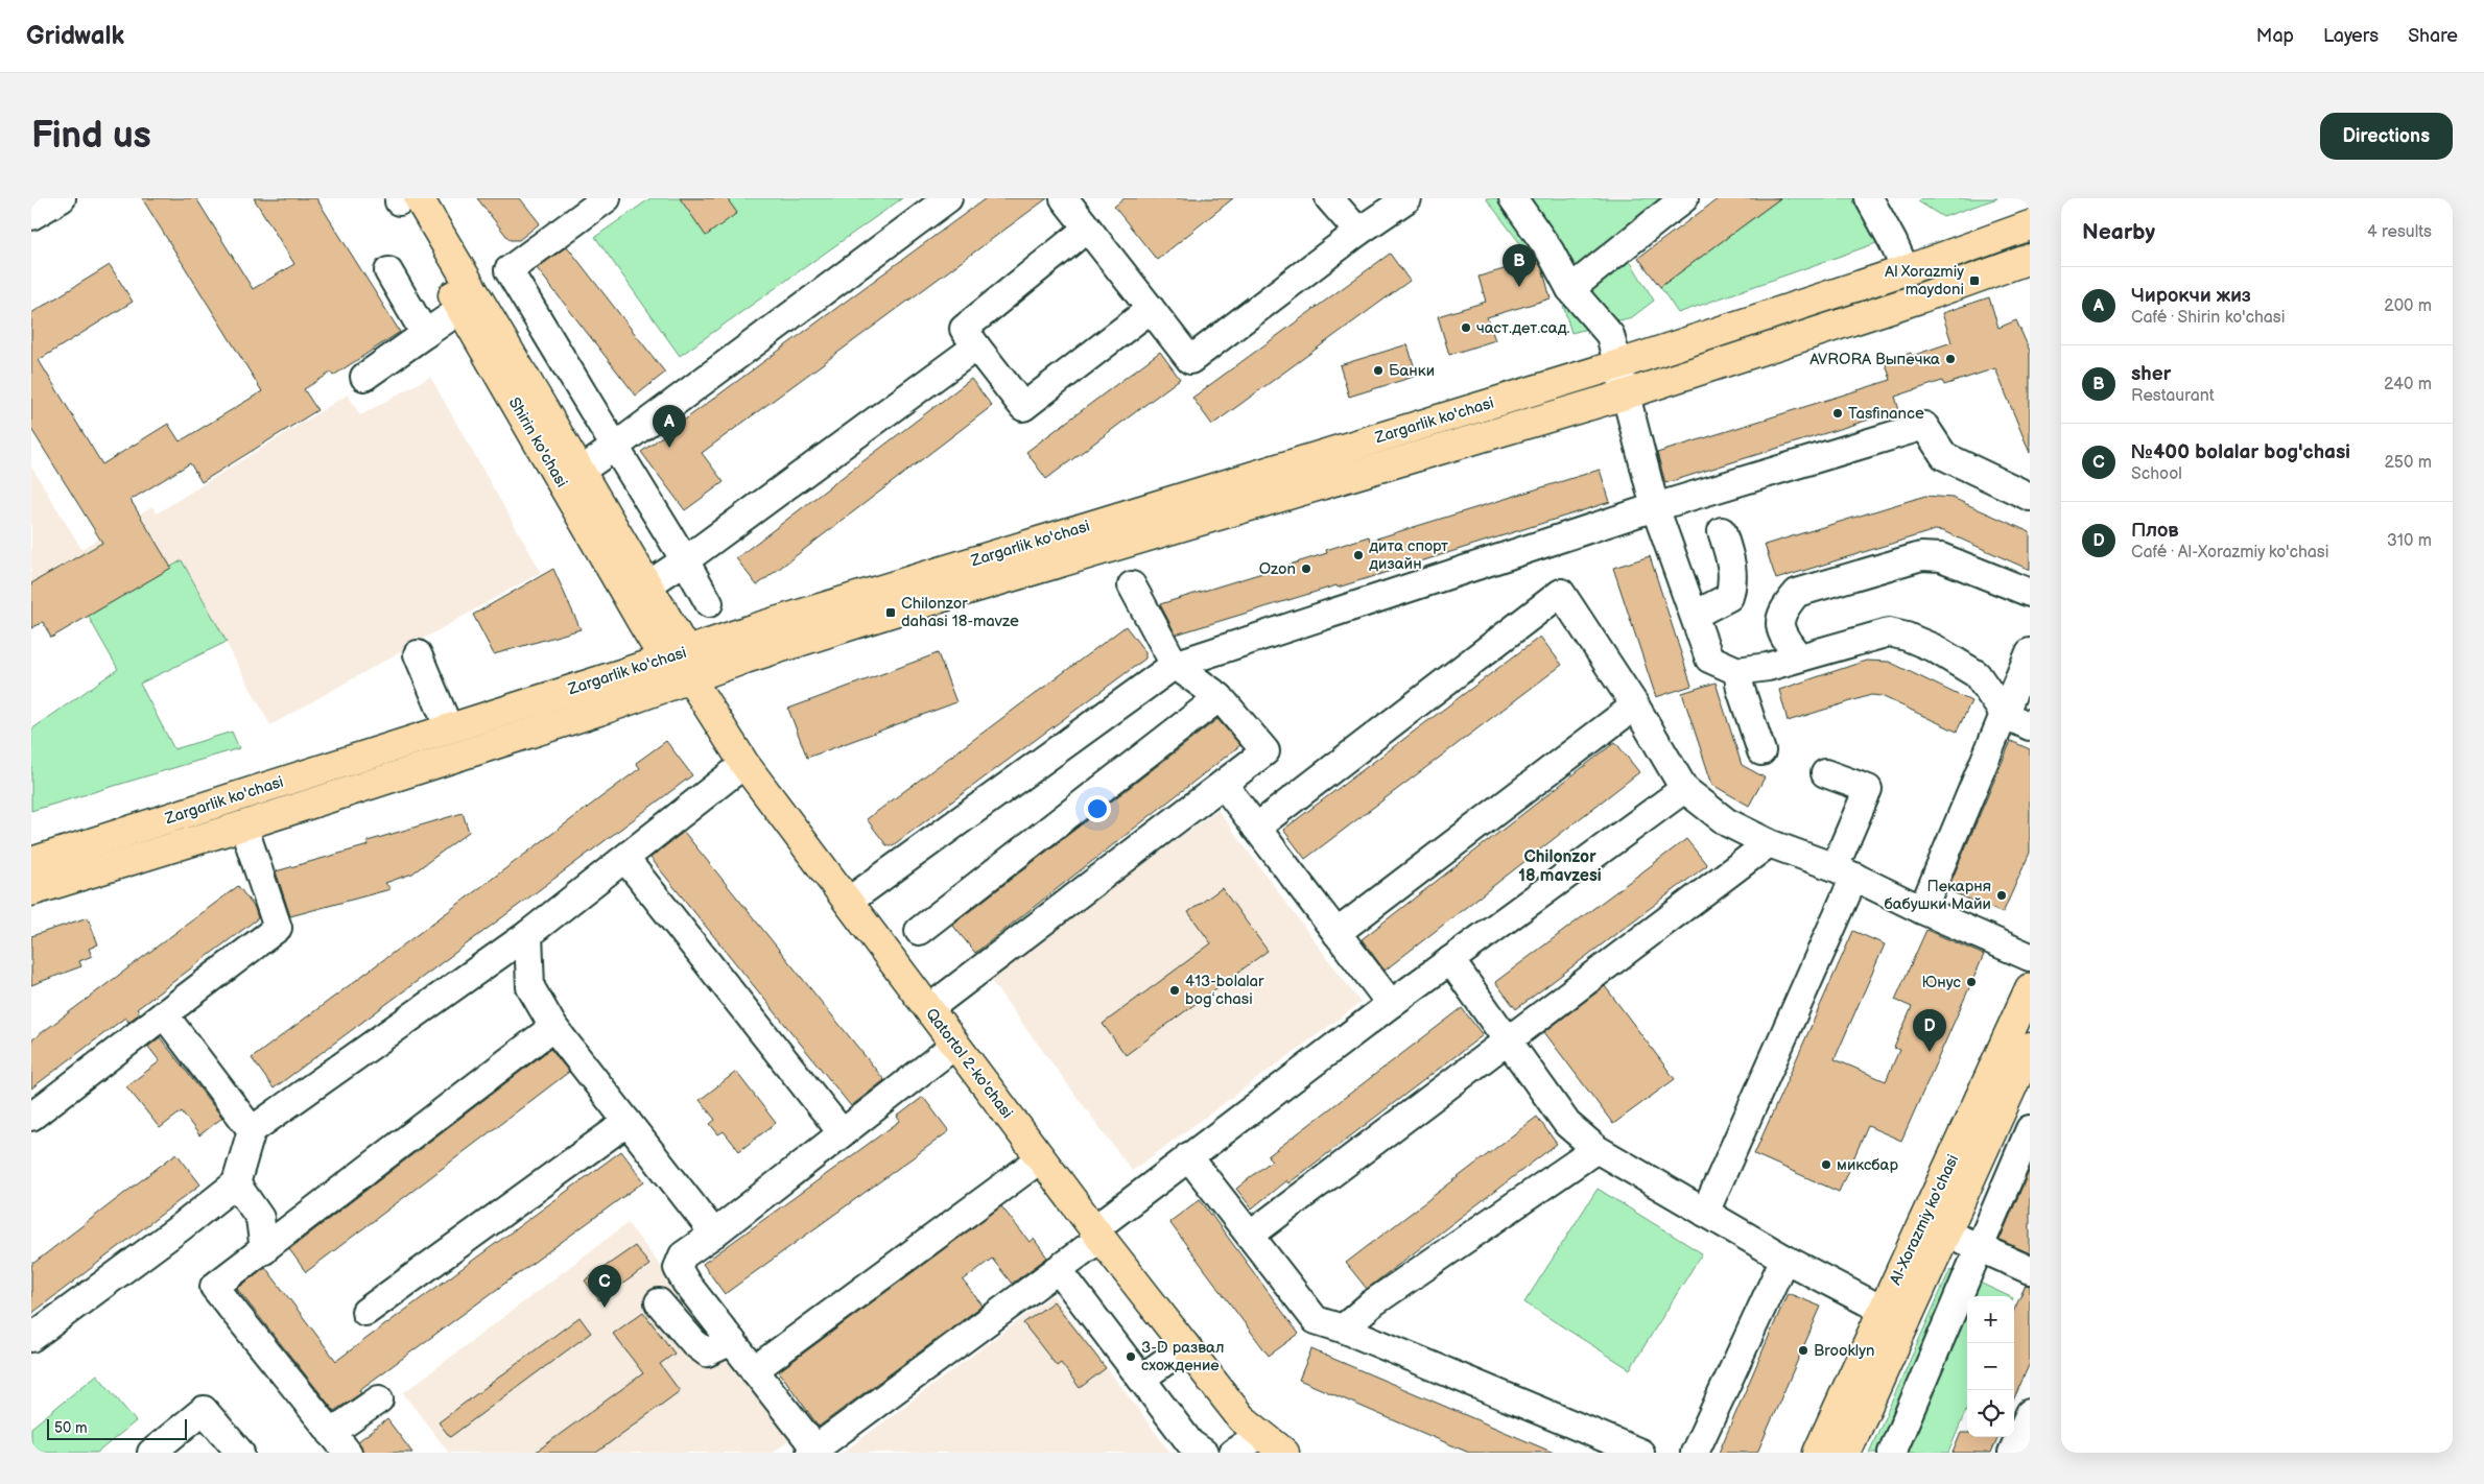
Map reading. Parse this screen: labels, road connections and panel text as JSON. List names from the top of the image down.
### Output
{
  "streets": {
    "main road": [
      "Zargarlik ko'chasi",
      "Shirin ko'chasi",
      "Qatortol 2-ko'chasi",
      "Al-Xorazmiy ko'chasi"
    ]
  },
  "crossings": [
    ["Zargarlik ko'chasi", "Shirin ko'chasi"],
    ["Zargarlik ko'chasi", "Qatortol 2-ko'chasi"],
    ["Shirin ko'chasi", "Qatortol 2-ko'chasi"]
  ],
  "districts": ["Chilonzor 18 mavzesi"],
  "places": {
    "transit": ["Al Xorazmiy maydoni", "Chilonzor dahasi 18-mavze"],
    "other": [
      "част.дет.сад.",
      "AVRORA Выпечка",
      "Банки",
      "Tasfinance",
      "дита спорт дизайн",
      "Ozon",
      "Пекарня бабушки Майи",
      "Юнус",
      "413-bolalar bogʻchasi",
      "миксбар",
      "Brooklyn",
      "3-D развал схождение"
    ]
  },
  "scale_bar": "50 m",
  "page": {
    "header": "Gridwalk",
    "nav": ["Map", "Layers", "Share"],
    "buttons": "Directions",
    "title": "Find us",
    "heading": ["Nearby", "4 results"],
    "pins": [
      "B",
      "A",
      "D",
      "C"
    ],
    "list": [
      {
        "mark": "A",
        "name": "Чирокчи жиз",
        "note": "Café · Shirin ko'chasi",
        "value": "200 m"
      },
      {
        "mark": "B",
        "name": "sher",
        "note": "Restaurant",
        "value": "240 m"
      },
      {
        "mark": "C",
        "name": "№400 bolalar bog'chasi",
        "note": "School",
        "value": "250 m"
      },
      {
        "mark": "D",
        "name": "Плов",
        "note": "Café · Al-Xorazmiy ko'chasi",
        "value": "310 m"
      }
    ],
    "map_buttons": ["+", "−"],
    "scale": "50 m"
  }
}
